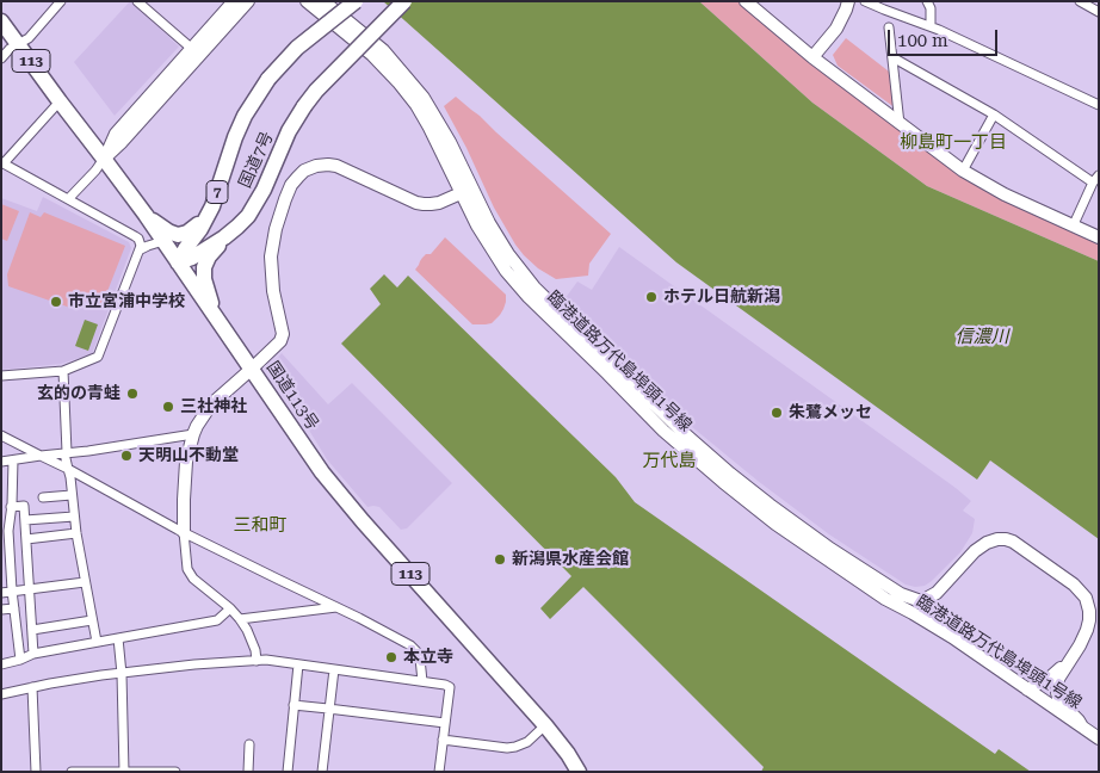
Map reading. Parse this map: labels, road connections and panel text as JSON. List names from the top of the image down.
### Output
{
  "streets": {
    "highway": [
      "113",
      "国道7号",
      "7",
      "国道113号"
    ],
    "street": ["臨港道路万代島埠頭1号線"]
  },
  "crossings": [
    ["国道7号", "国道113号"]
  ],
  "districts": ["柳島町一丁目", "万代島", "三和町"],
  "water": ["信濃川"],
  "places": [
    "ホテル日航新潟",
    "市立宮浦中学校",
    "玄的の青蛙",
    "三社神社",
    "朱鷺メッセ",
    "天明山不動堂",
    "新潟県水産会館",
    "本立寺"
  ],
  "scale_bar": "100 m"
}
